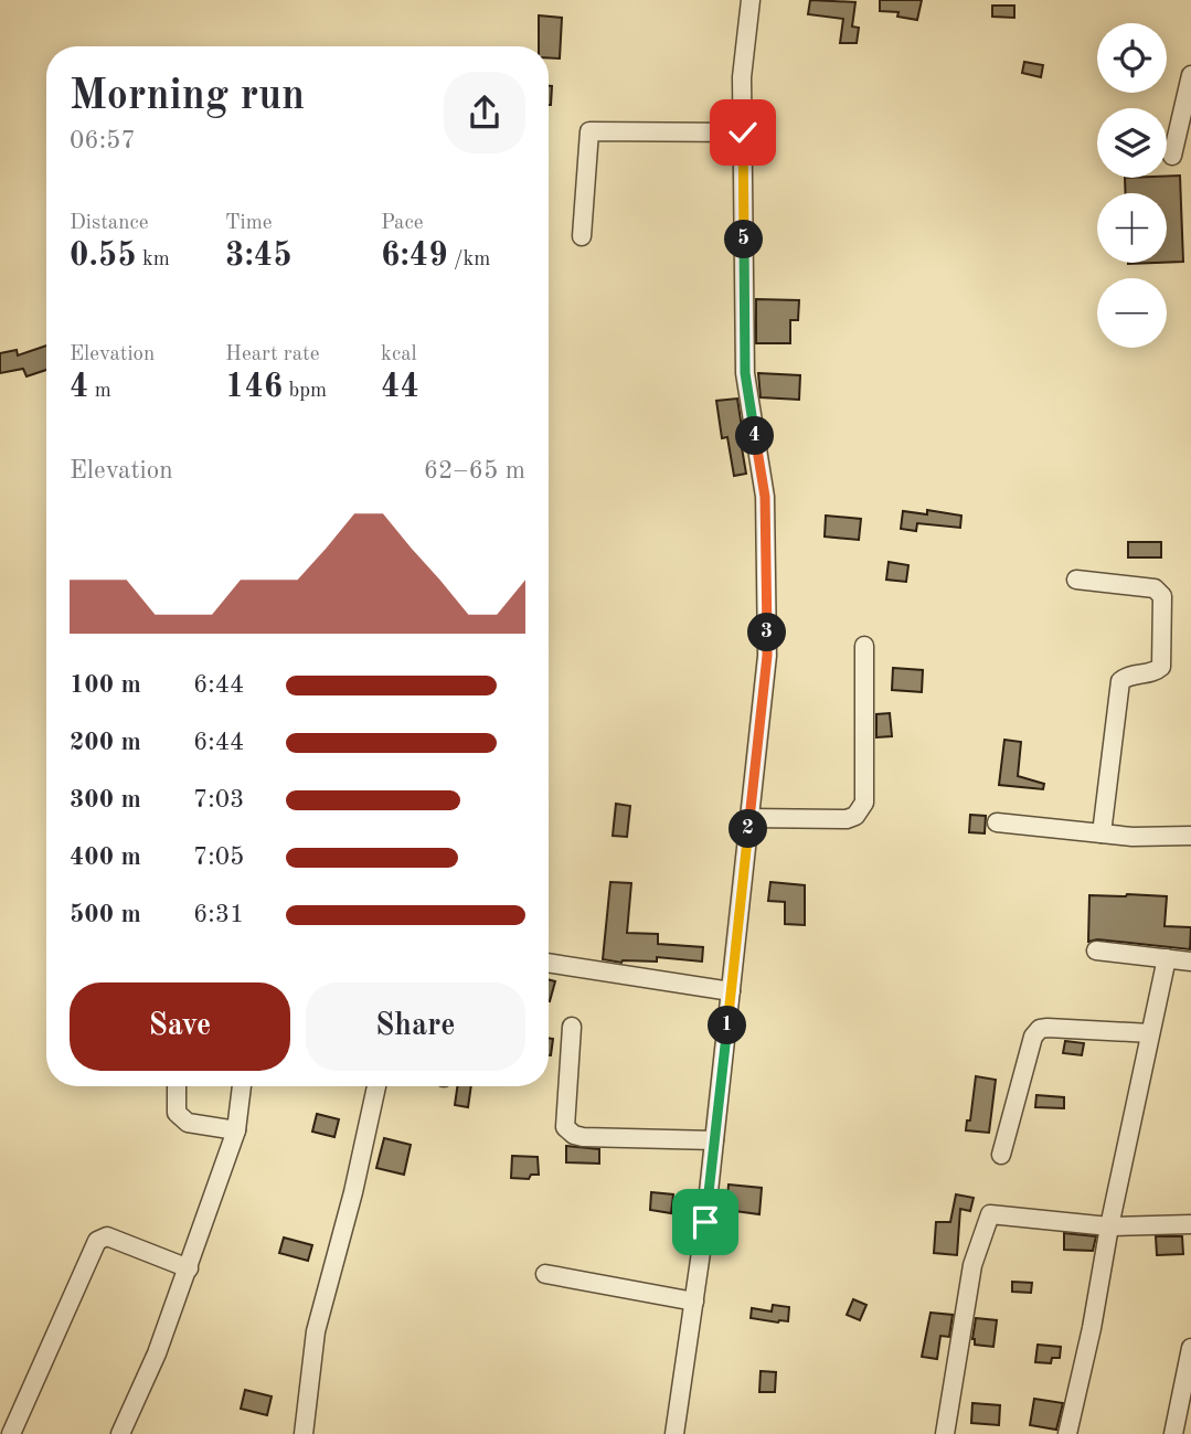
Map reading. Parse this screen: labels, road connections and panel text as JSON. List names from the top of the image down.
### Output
{
  "page": {
    "map_buttons": ["+", "−"],
    "heading": ["Morning run", "06:57"],
    "stats": [
      ["Distance", "0.55 km"],
      ["Time", "3:45"],
      ["Pace", "6:49 /km"],
      ["Elevation", "4 m"],
      ["Heart rate", "146 bpm"],
      ["kcal", "44"]
    ],
    "pins": [
      "5",
      "4",
      "3",
      "2",
      "1"
    ],
    "chart": ["Elevation", "62–65 m"],
    "list": [
      {
        "name": "100 m",
        "note": "6:44"
      },
      {
        "name": "200 m",
        "note": "6:44"
      },
      {
        "name": "300 m",
        "note": "7:03"
      },
      {
        "name": "400 m",
        "note": "7:05"
      },
      {
        "name": "500 m",
        "note": "6:31"
      }
    ],
    "buttons": ["Save", "Share"]
  }
}
